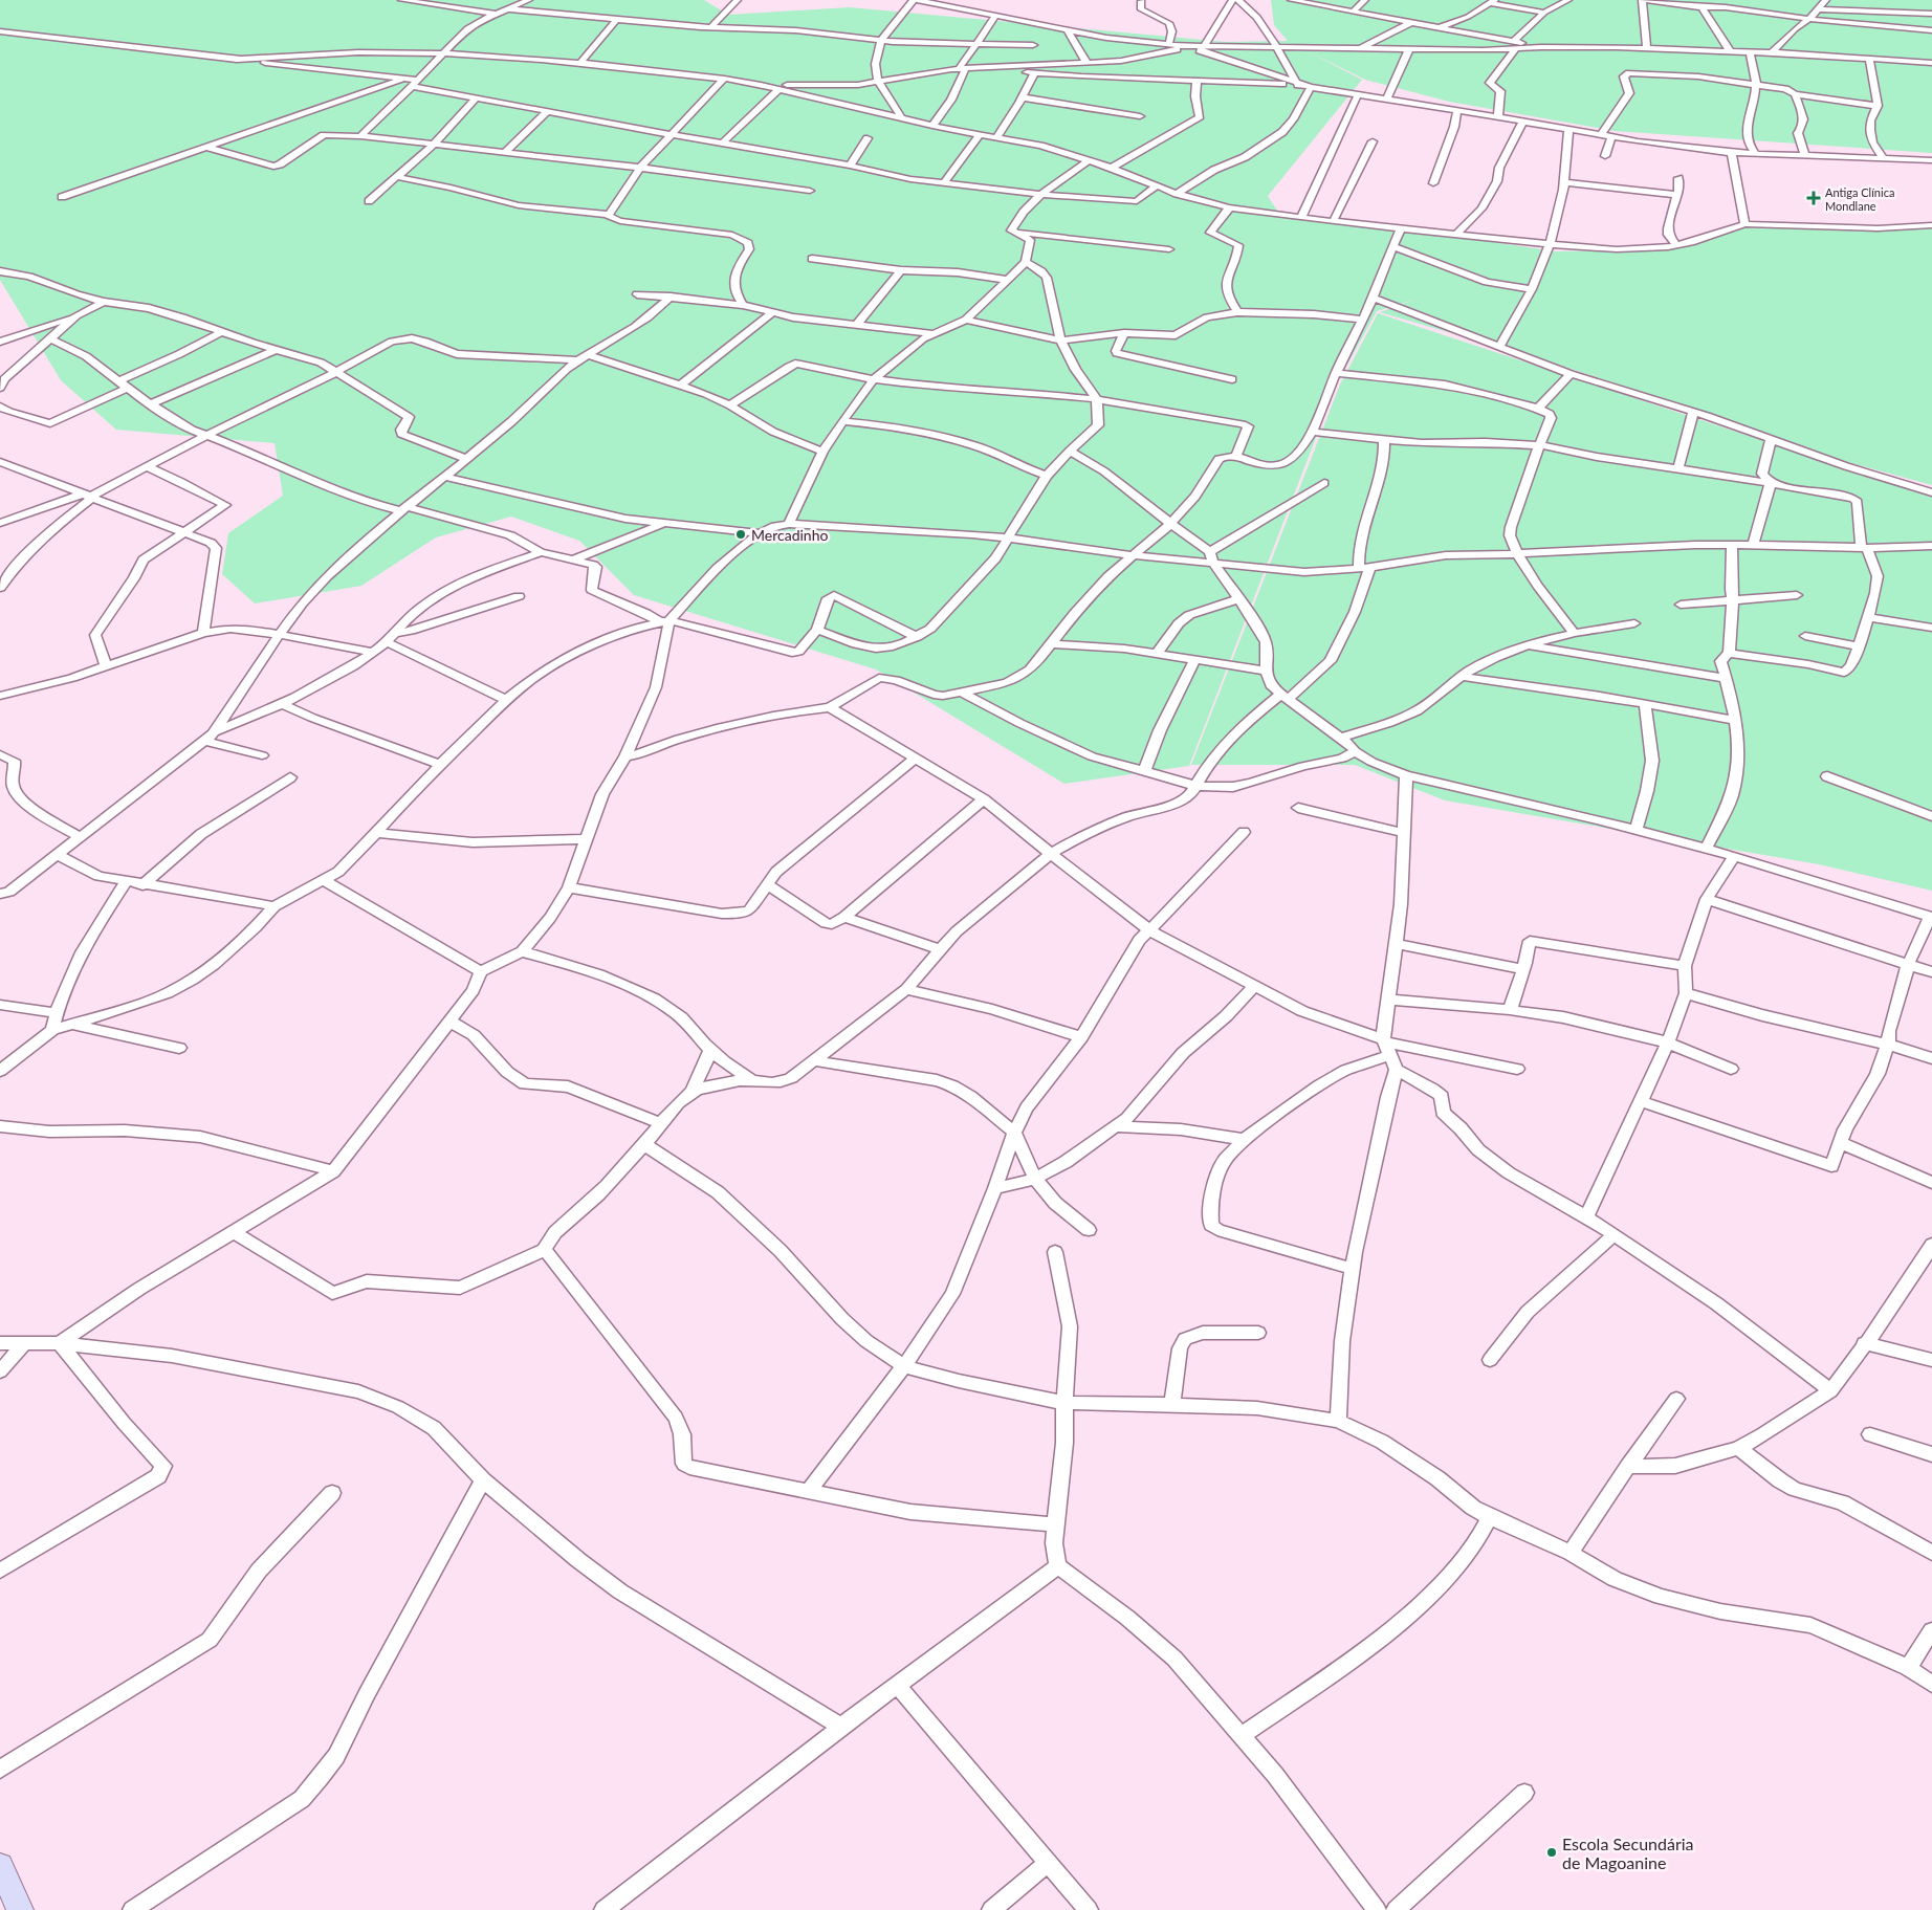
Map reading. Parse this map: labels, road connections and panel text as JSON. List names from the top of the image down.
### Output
{
  "places": {
    "health": ["Antiga Clínica Mondlane"],
    "other": ["Mercadinho", "Escola Secundária de Magoanine"]
  }
}
